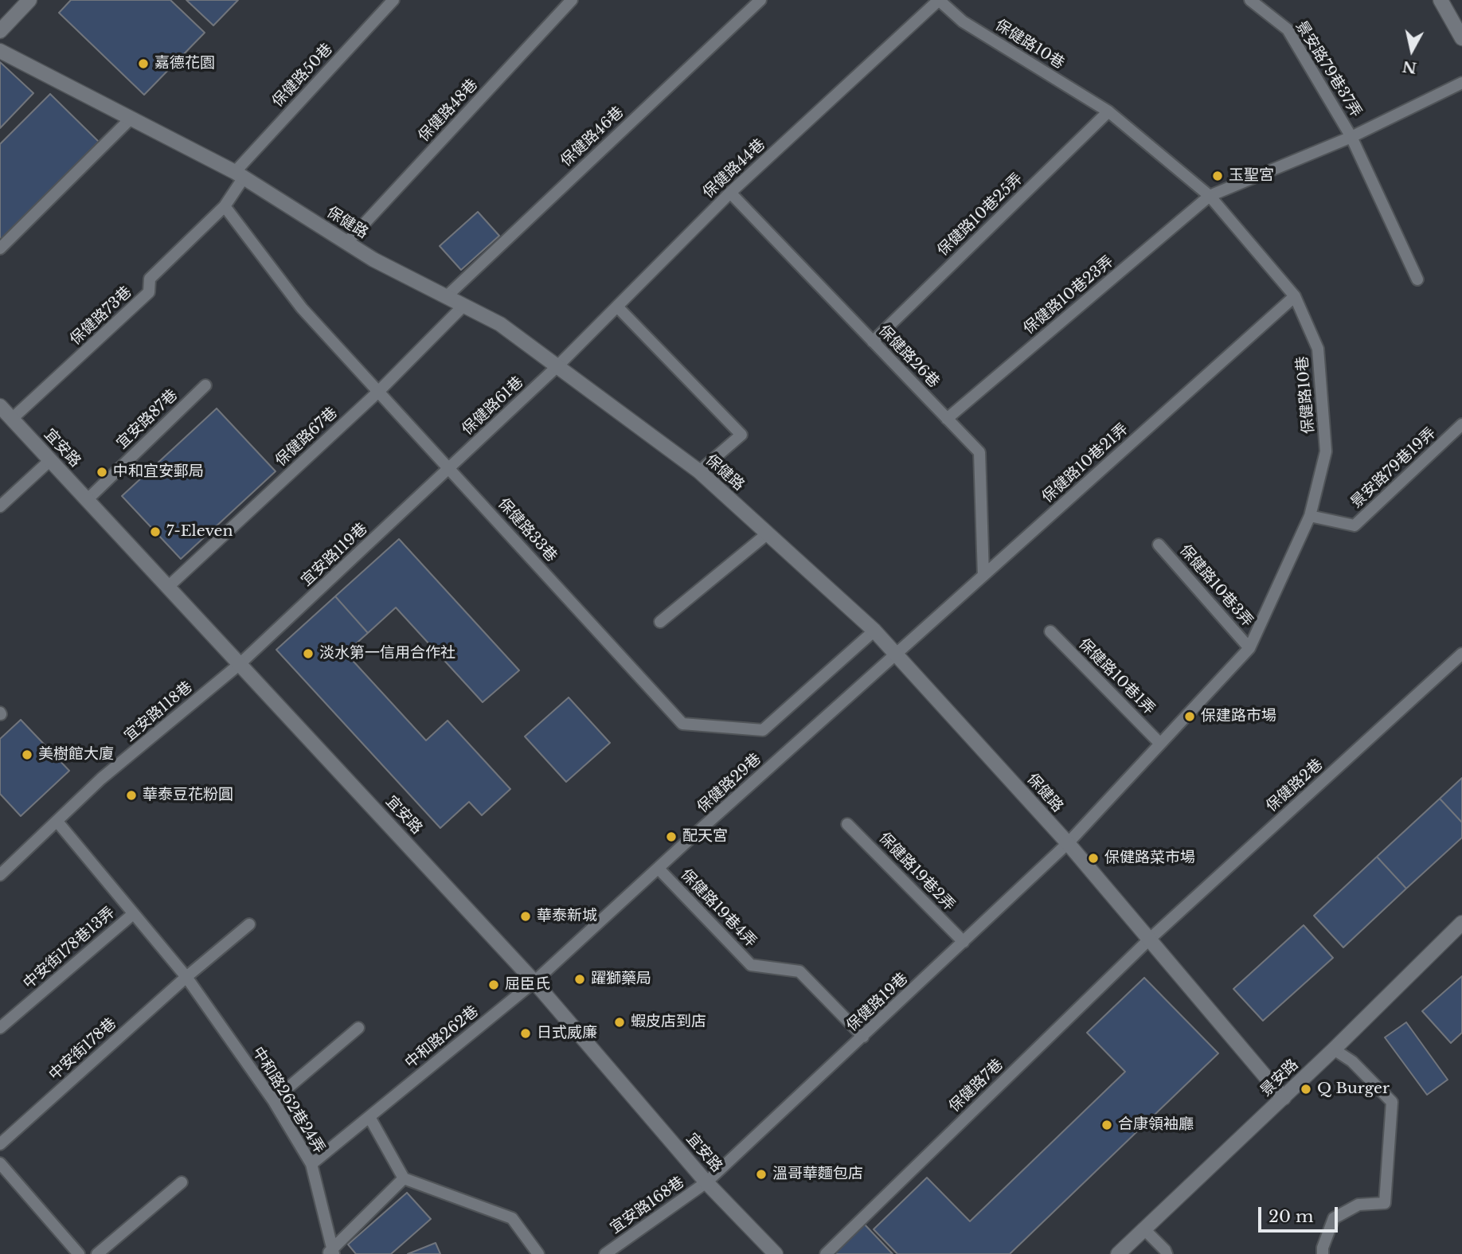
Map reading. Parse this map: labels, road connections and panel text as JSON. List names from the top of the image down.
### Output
{
  "streets": {
    "street": ["保健路", "宜安路", "景安路"],
    "lane": [
      "保健路10巷",
      "景安路79巷37弄",
      "保健路50巷",
      "保健路48巷",
      "保健路46巷",
      "保健路44巷",
      "保健路10巷25弄",
      "保健路10巷23弄",
      "保健路73巷",
      "保健路26巷",
      "保健路61巷",
      "宜安路87巷",
      "保健路67巷",
      "保健路10巷21弄",
      "景安路79巷19弄",
      "保健路33巷",
      "宜安路119巷",
      "保健路10巷3弄",
      "保健路10巷1弄",
      "宜安路118巷",
      "保健路29巷",
      "保健路2巷",
      "保健路19巷2弄",
      "保健路19巷4弄",
      "中安街178巷13弄",
      "保健路19巷",
      "中和路262巷",
      "中安街178巷",
      "保健路7巷",
      "中和路262巷24弄",
      "宜安路168巷"
    ]
  },
  "crossings": [
    ["保健路10巷", "景安路79巷37弄"],
    ["保健路10巷", "保健路44巷"],
    ["保健路10巷", "保健路10巷25弄"],
    ["保健路10巷", "保健路"],
    ["保健路10巷", "保健路10巷23弄"],
    ["保健路10巷", "保健路10巷21弄"],
    ["保健路10巷", "景安路79巷19弄"],
    ["保健路10巷", "保健路10巷3弄"],
    ["保健路10巷", "保健路10巷1弄"],
    ["保健路10巷", "保健路19巷"],
    ["景安路79巷37弄", "保健路10巷23弄"],
    ["保健路50巷", "保健路"],
    ["保健路48巷", "保健路"],
    ["保健路46巷", "保健路"],
    ["保健路44巷", "保健路"],
    ["保健路44巷", "保健路26巷"],
    ["保健路44巷", "保健路61巷"],
    ["保健路10巷25弄", "保健路26巷"],
    ["保健路", "保健路61巷"],
    ["保健路", "保健路67巷"],
    ["保健路", "保健路10巷21弄"],
    ["保健路", "保健路33巷"],
    ["保健路", "保健路29巷"],
    ["保健路", "保健路2巷"],
    ["保健路", "保健路19巷"],
    ["保健路", "景安路"],
    ["保健路", "保健路7巷"],
    ["保健路10巷23弄", "保健路26巷"],
    ["保健路73巷", "宜安路"],
    ["保健路73巷", "保健路33巷"],
    ["保健路26巷", "保健路10巷21弄"],
    ["保健路61巷", "保健路33巷"],
    ["保健路61巷", "宜安路119巷"],
    ["宜安路87巷", "宜安路"],
    ["保健路67巷", "宜安路"],
    ["保健路67巷", "保健路33巷"],
    ["宜安路", "宜安路119巷"],
    ["宜安路", "宜安路118巷"],
    ["宜安路", "保健路29巷"],
    ["宜安路", "保健路19巷"],
    ["宜安路", "中和路262巷"],
    ["宜安路", "宜安路168巷"],
    ["保健路10巷21弄", "保健路29巷"],
    ["保健路33巷", "宜安路119巷"],
    ["宜安路119巷", "宜安路118巷"],
    ["宜安路118巷", "中安街178巷13弄"],
    ["保健路29巷", "保健路19巷4弄"],
    ["保健路29巷", "中和路262巷"],
    ["保健路2巷", "保健路7巷"],
    ["保健路19巷2弄", "保健路19巷"],
    ["保健路19巷4弄", "保健路19巷"],
    ["中安街178巷13弄", "中安街178巷"],
    ["中安街178巷13弄", "中和路262巷24弄"],
    ["保健路19巷", "宜安路168巷"],
    ["中和路262巷", "中和路262巷24弄"],
    ["中安街178巷", "中和路262巷24弄"]
  ],
  "places": [
    "嘉德花園",
    "玉聖宮",
    "中和宜安郵局",
    "7-Eleven",
    "淡水第一信用合作社",
    "保建路市場",
    "美樹館大廈",
    "華泰豆花粉圓",
    "配天宮",
    "保健路菜市場",
    "華泰新城",
    "躍獅藥局",
    "屈臣氏",
    "蝦皮店到店",
    "日式威廉",
    "Q Burger",
    "合康領袖廳",
    "溫哥華麵包店"
  ],
  "scale_bar": "20 m",
  "north": "bottom"
}
